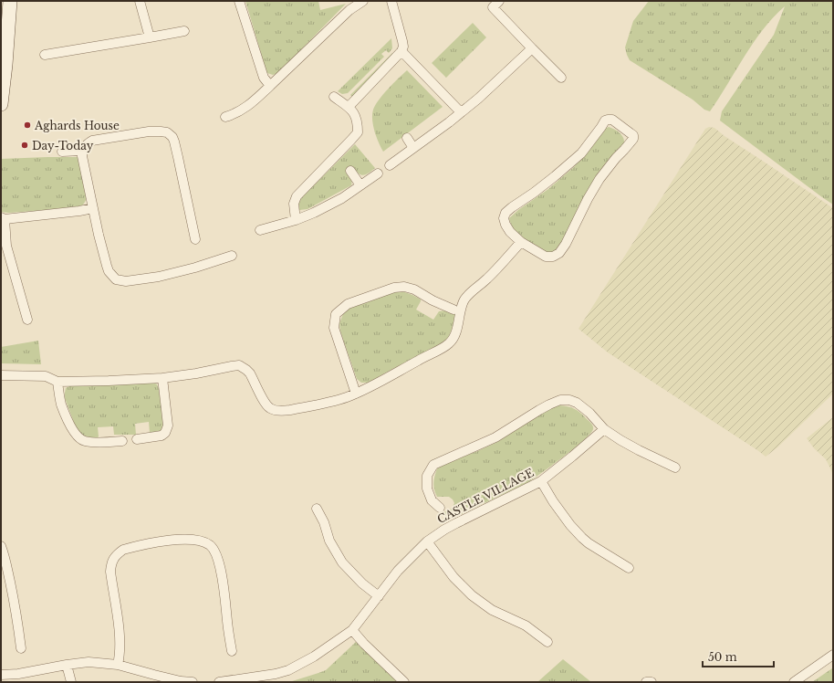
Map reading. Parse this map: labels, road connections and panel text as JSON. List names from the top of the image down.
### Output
{
  "streets": {
    "street": ["CASTLE VILLAGE"]
  },
  "places": ["Aghards House", "Day-Today"],
  "scale_bar": "50 m"
}
